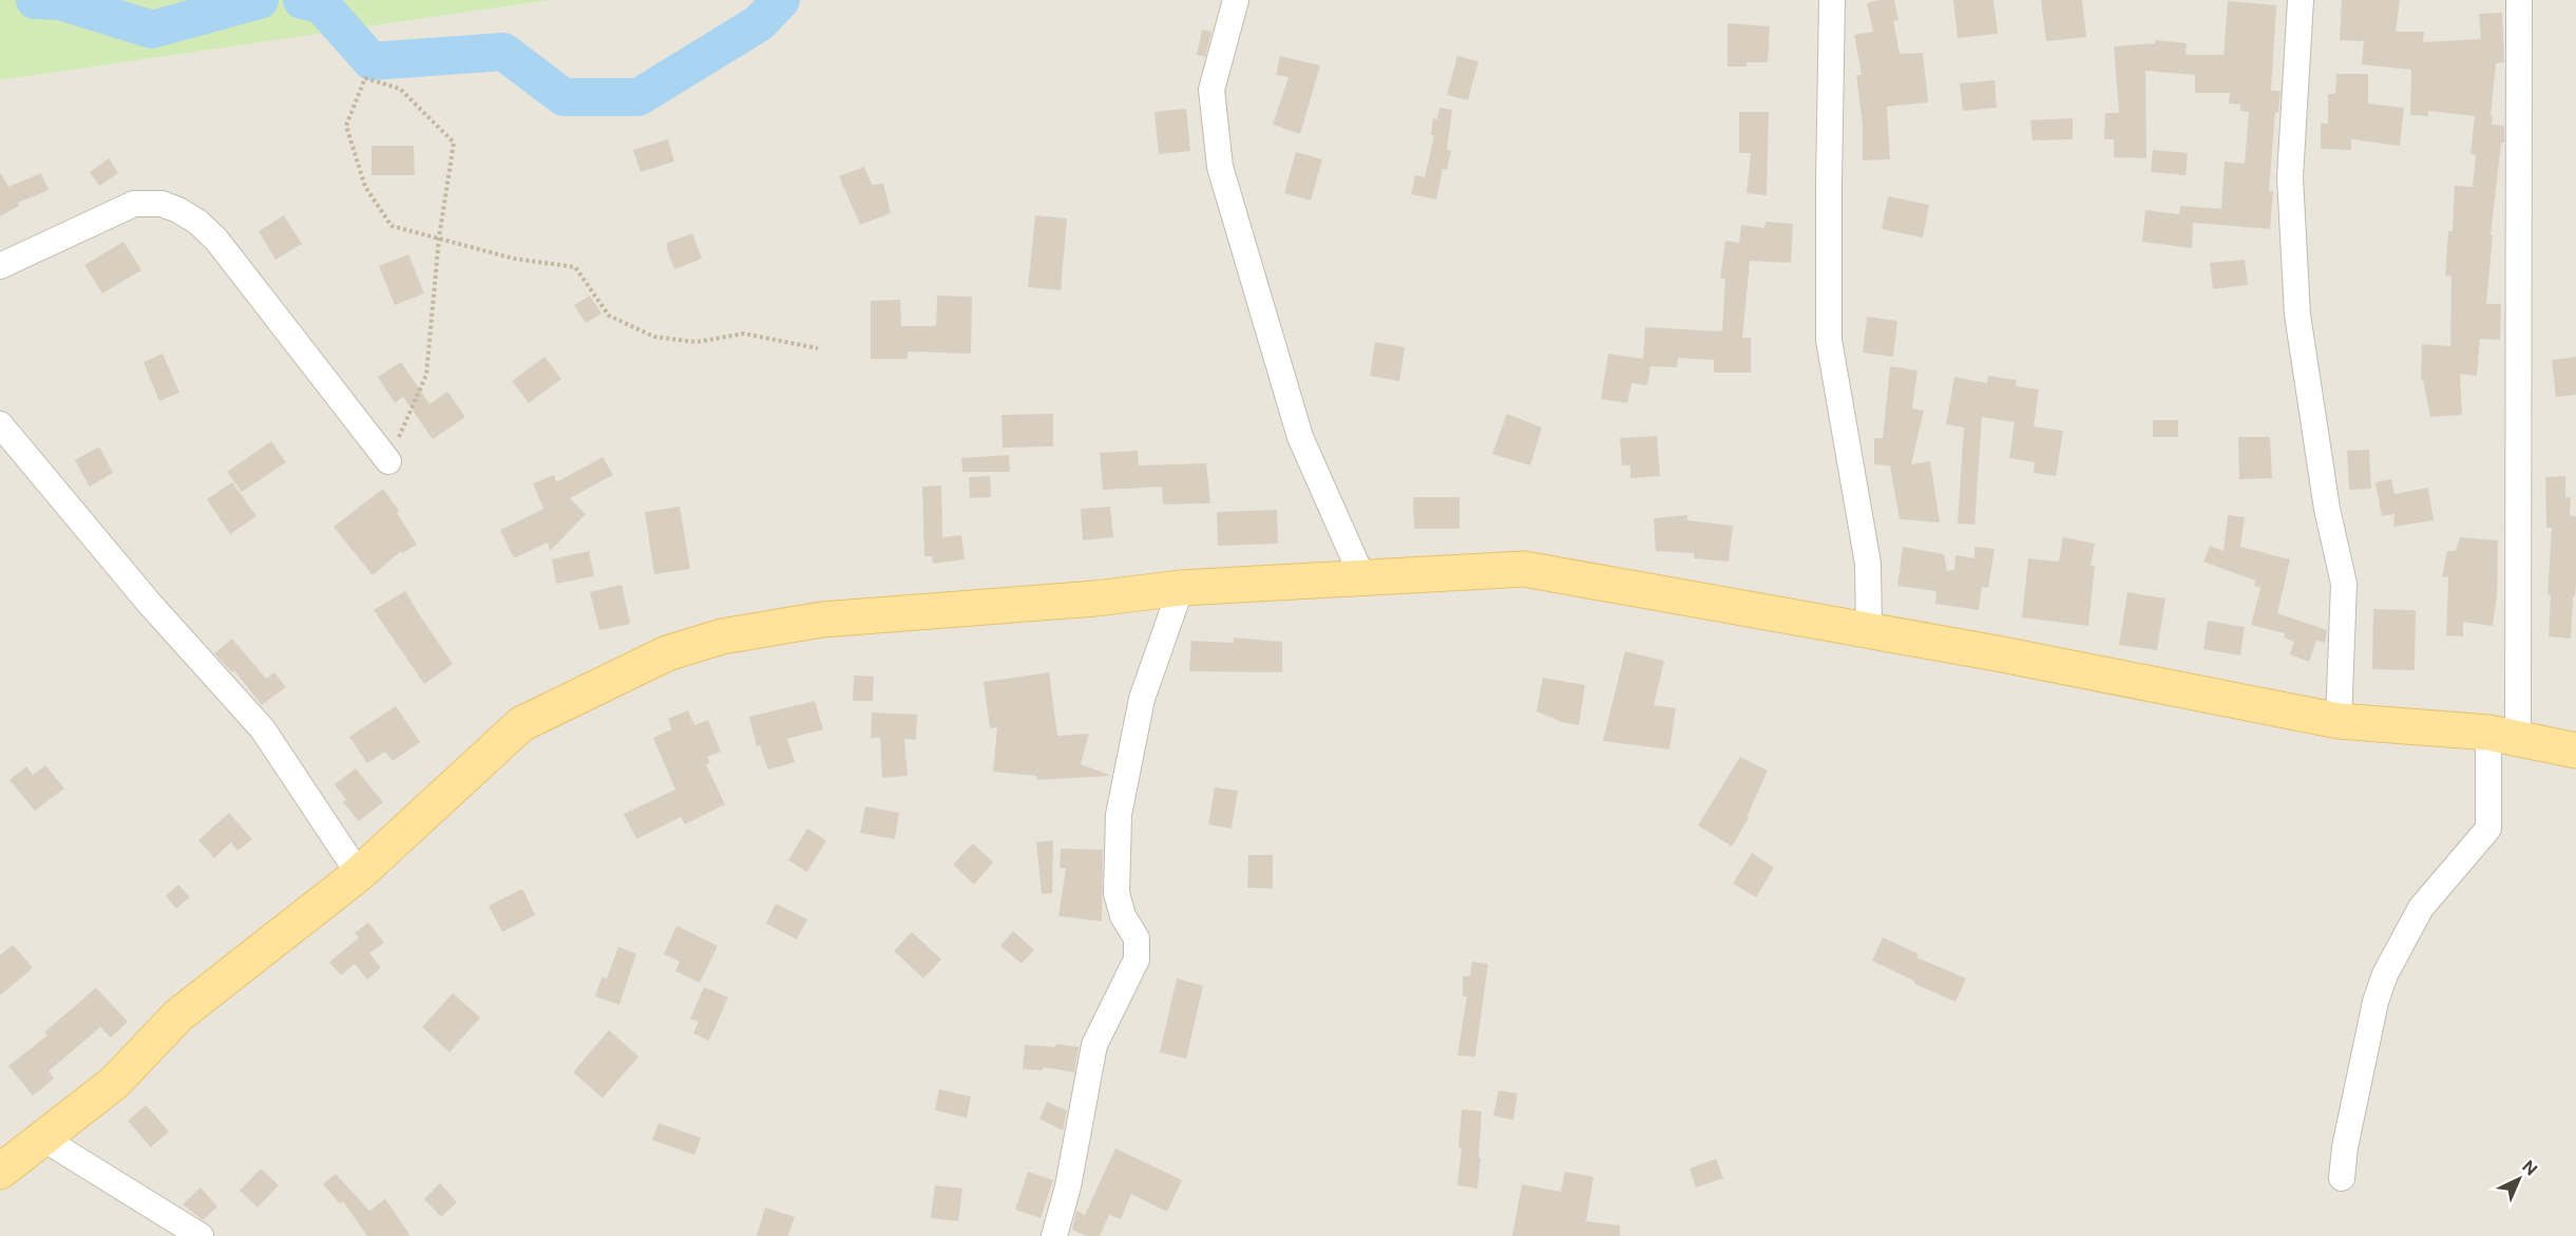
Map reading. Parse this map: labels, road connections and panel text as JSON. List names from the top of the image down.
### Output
{
  "north": "top right"
}
